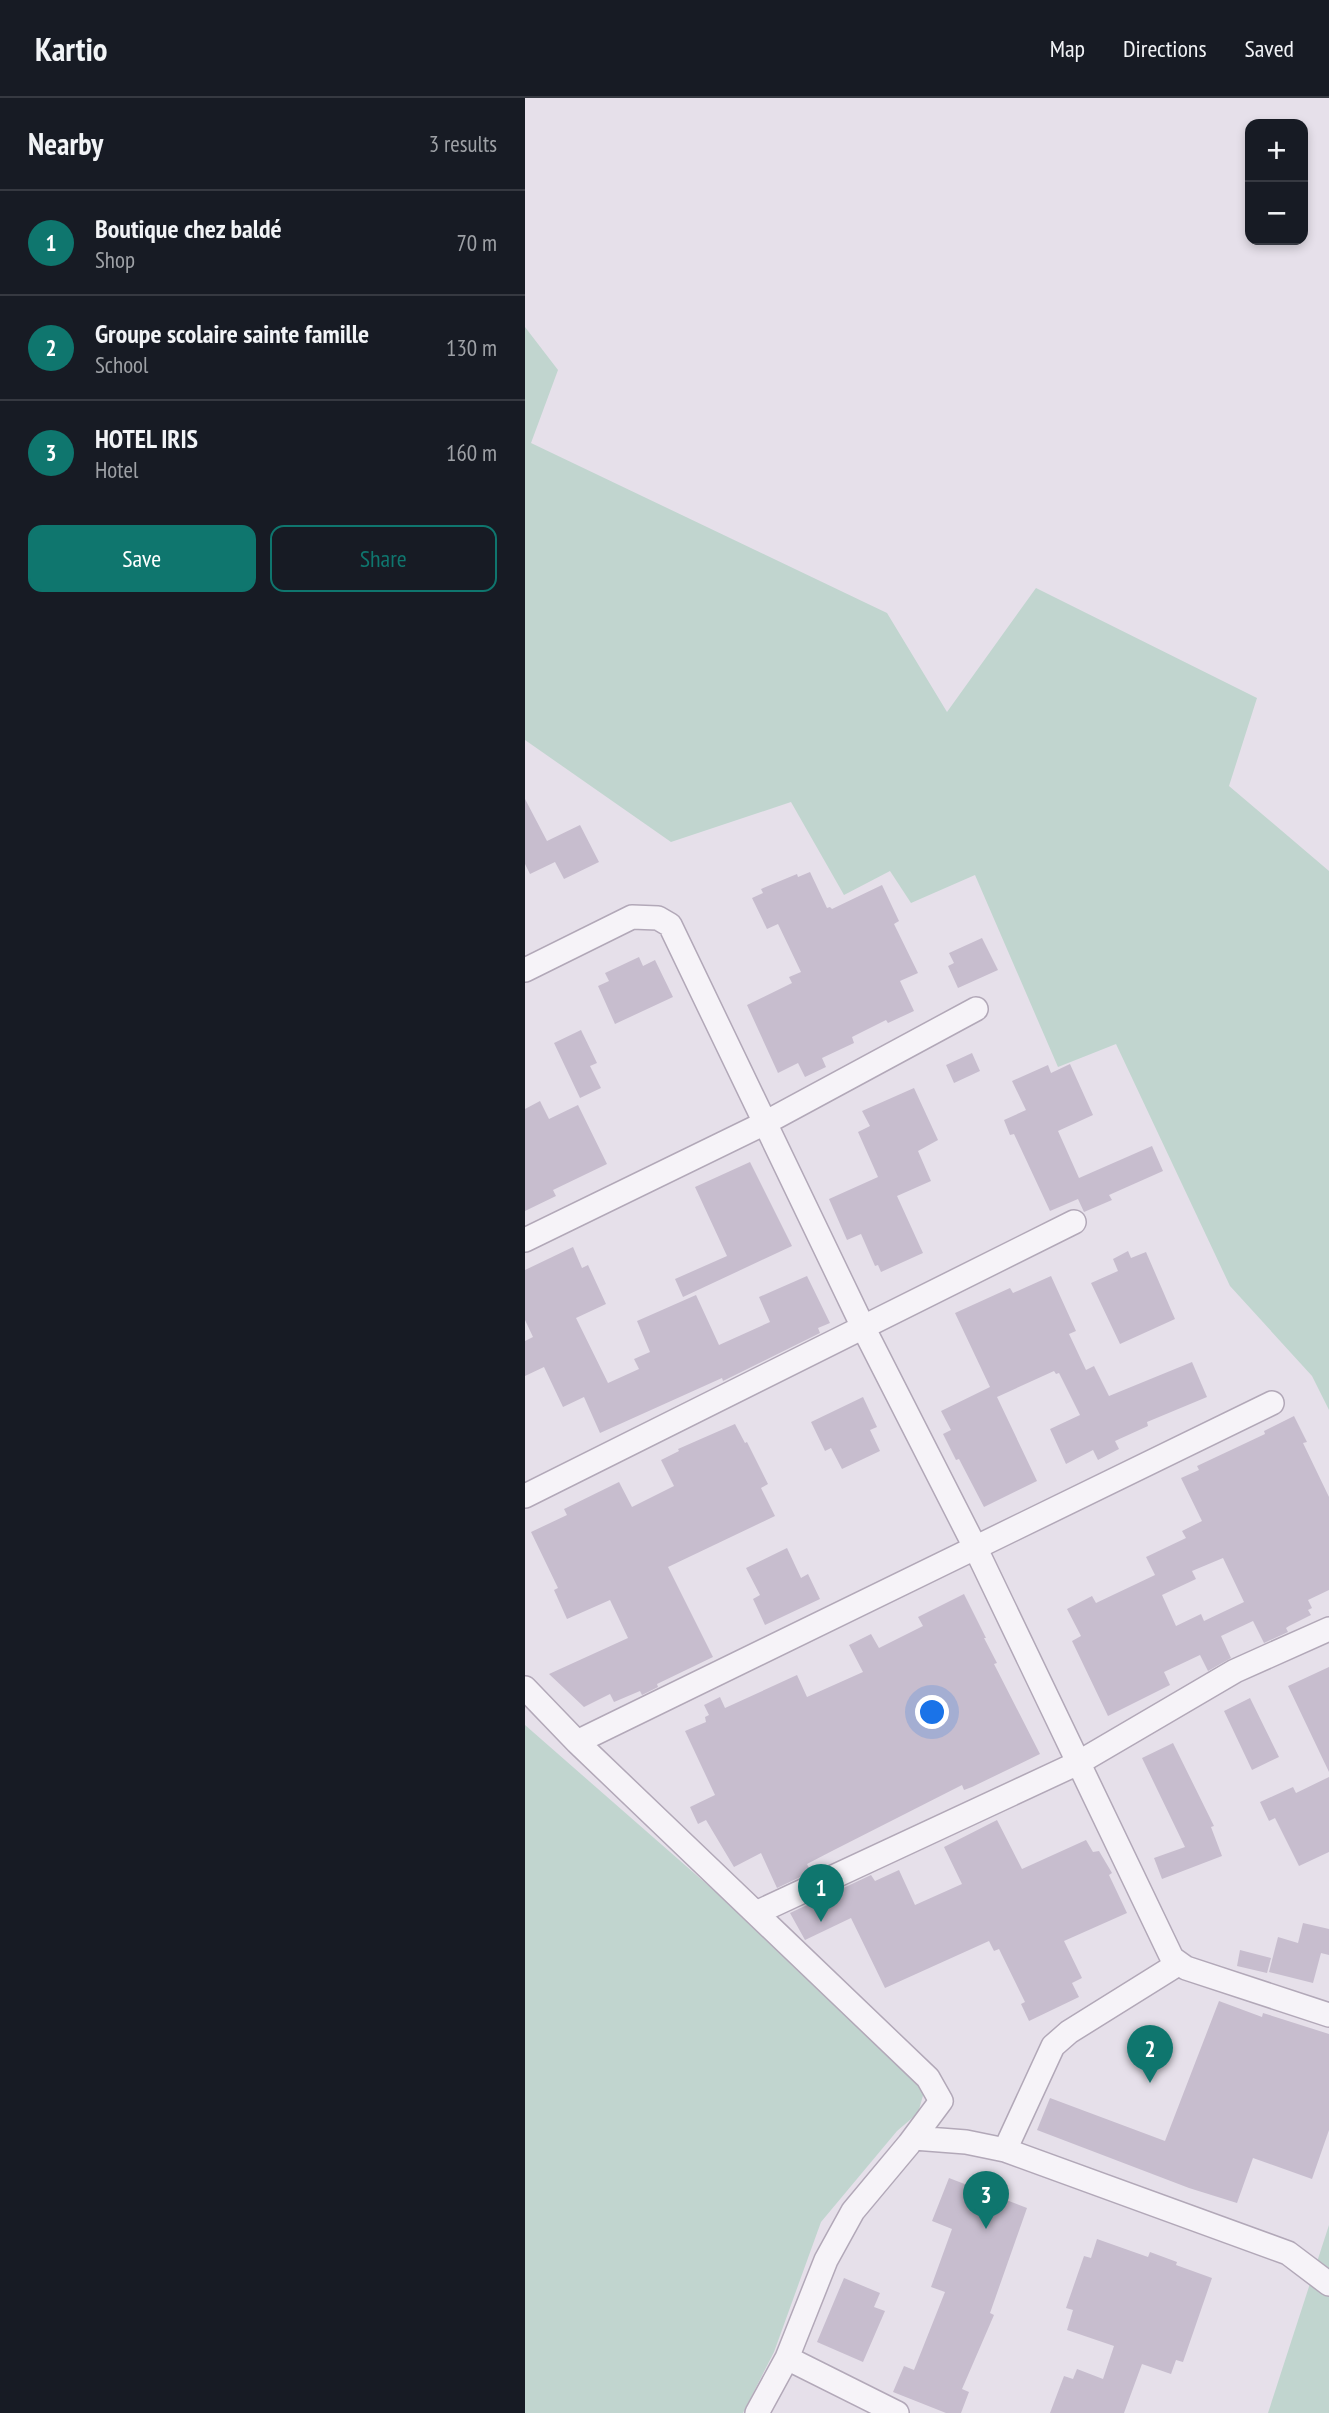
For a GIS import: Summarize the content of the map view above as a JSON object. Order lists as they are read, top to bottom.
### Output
{
  "page": {
    "header": "Kartio",
    "nav": ["Map", "Directions", "Saved"],
    "heading": ["Nearby", "3 results"],
    "map_buttons": ["+", "−"],
    "list": [
      {
        "mark": "1",
        "name": "Boutique chez baldé",
        "note": "Shop",
        "value": "70 m"
      },
      {
        "mark": "2",
        "name": "Groupe scolaire sainte famille",
        "note": "School",
        "value": "130 m"
      },
      {
        "mark": "3",
        "name": "HOTEL IRIS",
        "note": "Hotel",
        "value": "160 m"
      }
    ],
    "buttons": ["Save", "Share"],
    "pins": ["1", "2", "3"]
  }
}
